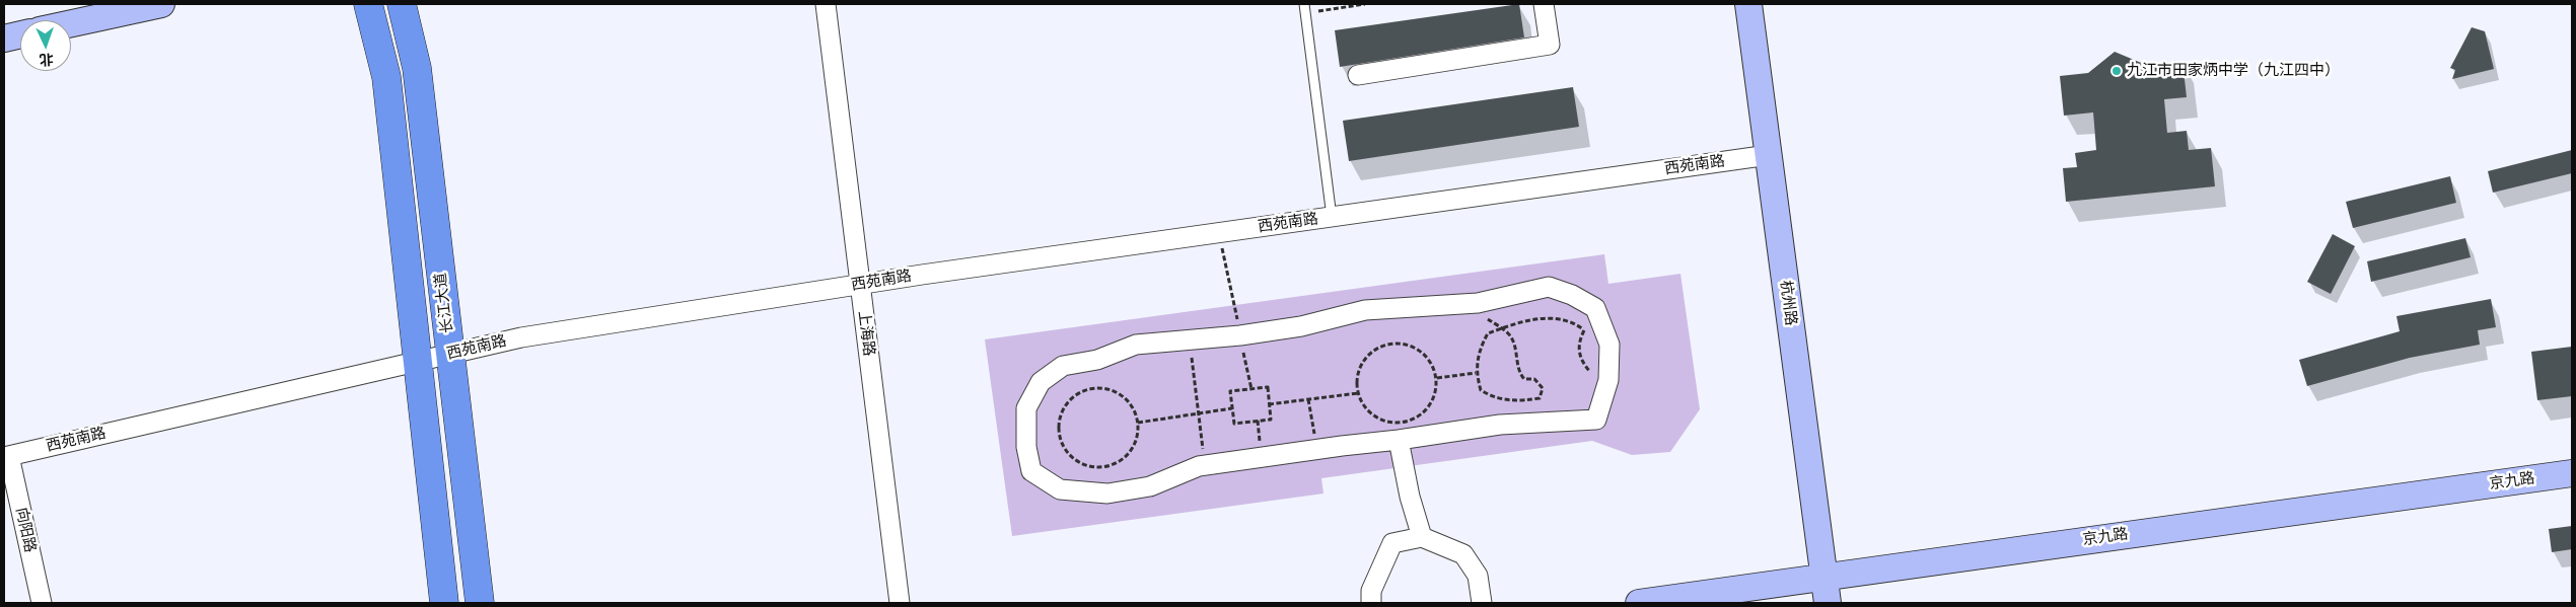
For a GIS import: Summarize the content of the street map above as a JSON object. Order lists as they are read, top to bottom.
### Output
{
  "streets": {
    "main road": ["长江大道", "杭州路", "京九路"],
    "street": ["西苑南路", "上海路", "向阳路"]
  },
  "crossings": [
    ["西苑南路", "长江大道"],
    ["西苑南路", "杭州路"],
    ["西苑南路", "上海路"],
    ["西苑南路", "向阳路"],
    ["杭州路", "京九路"]
  ],
  "places": ["九江市田家炳中学（九江四中）"],
  "north": "bottom"
}
